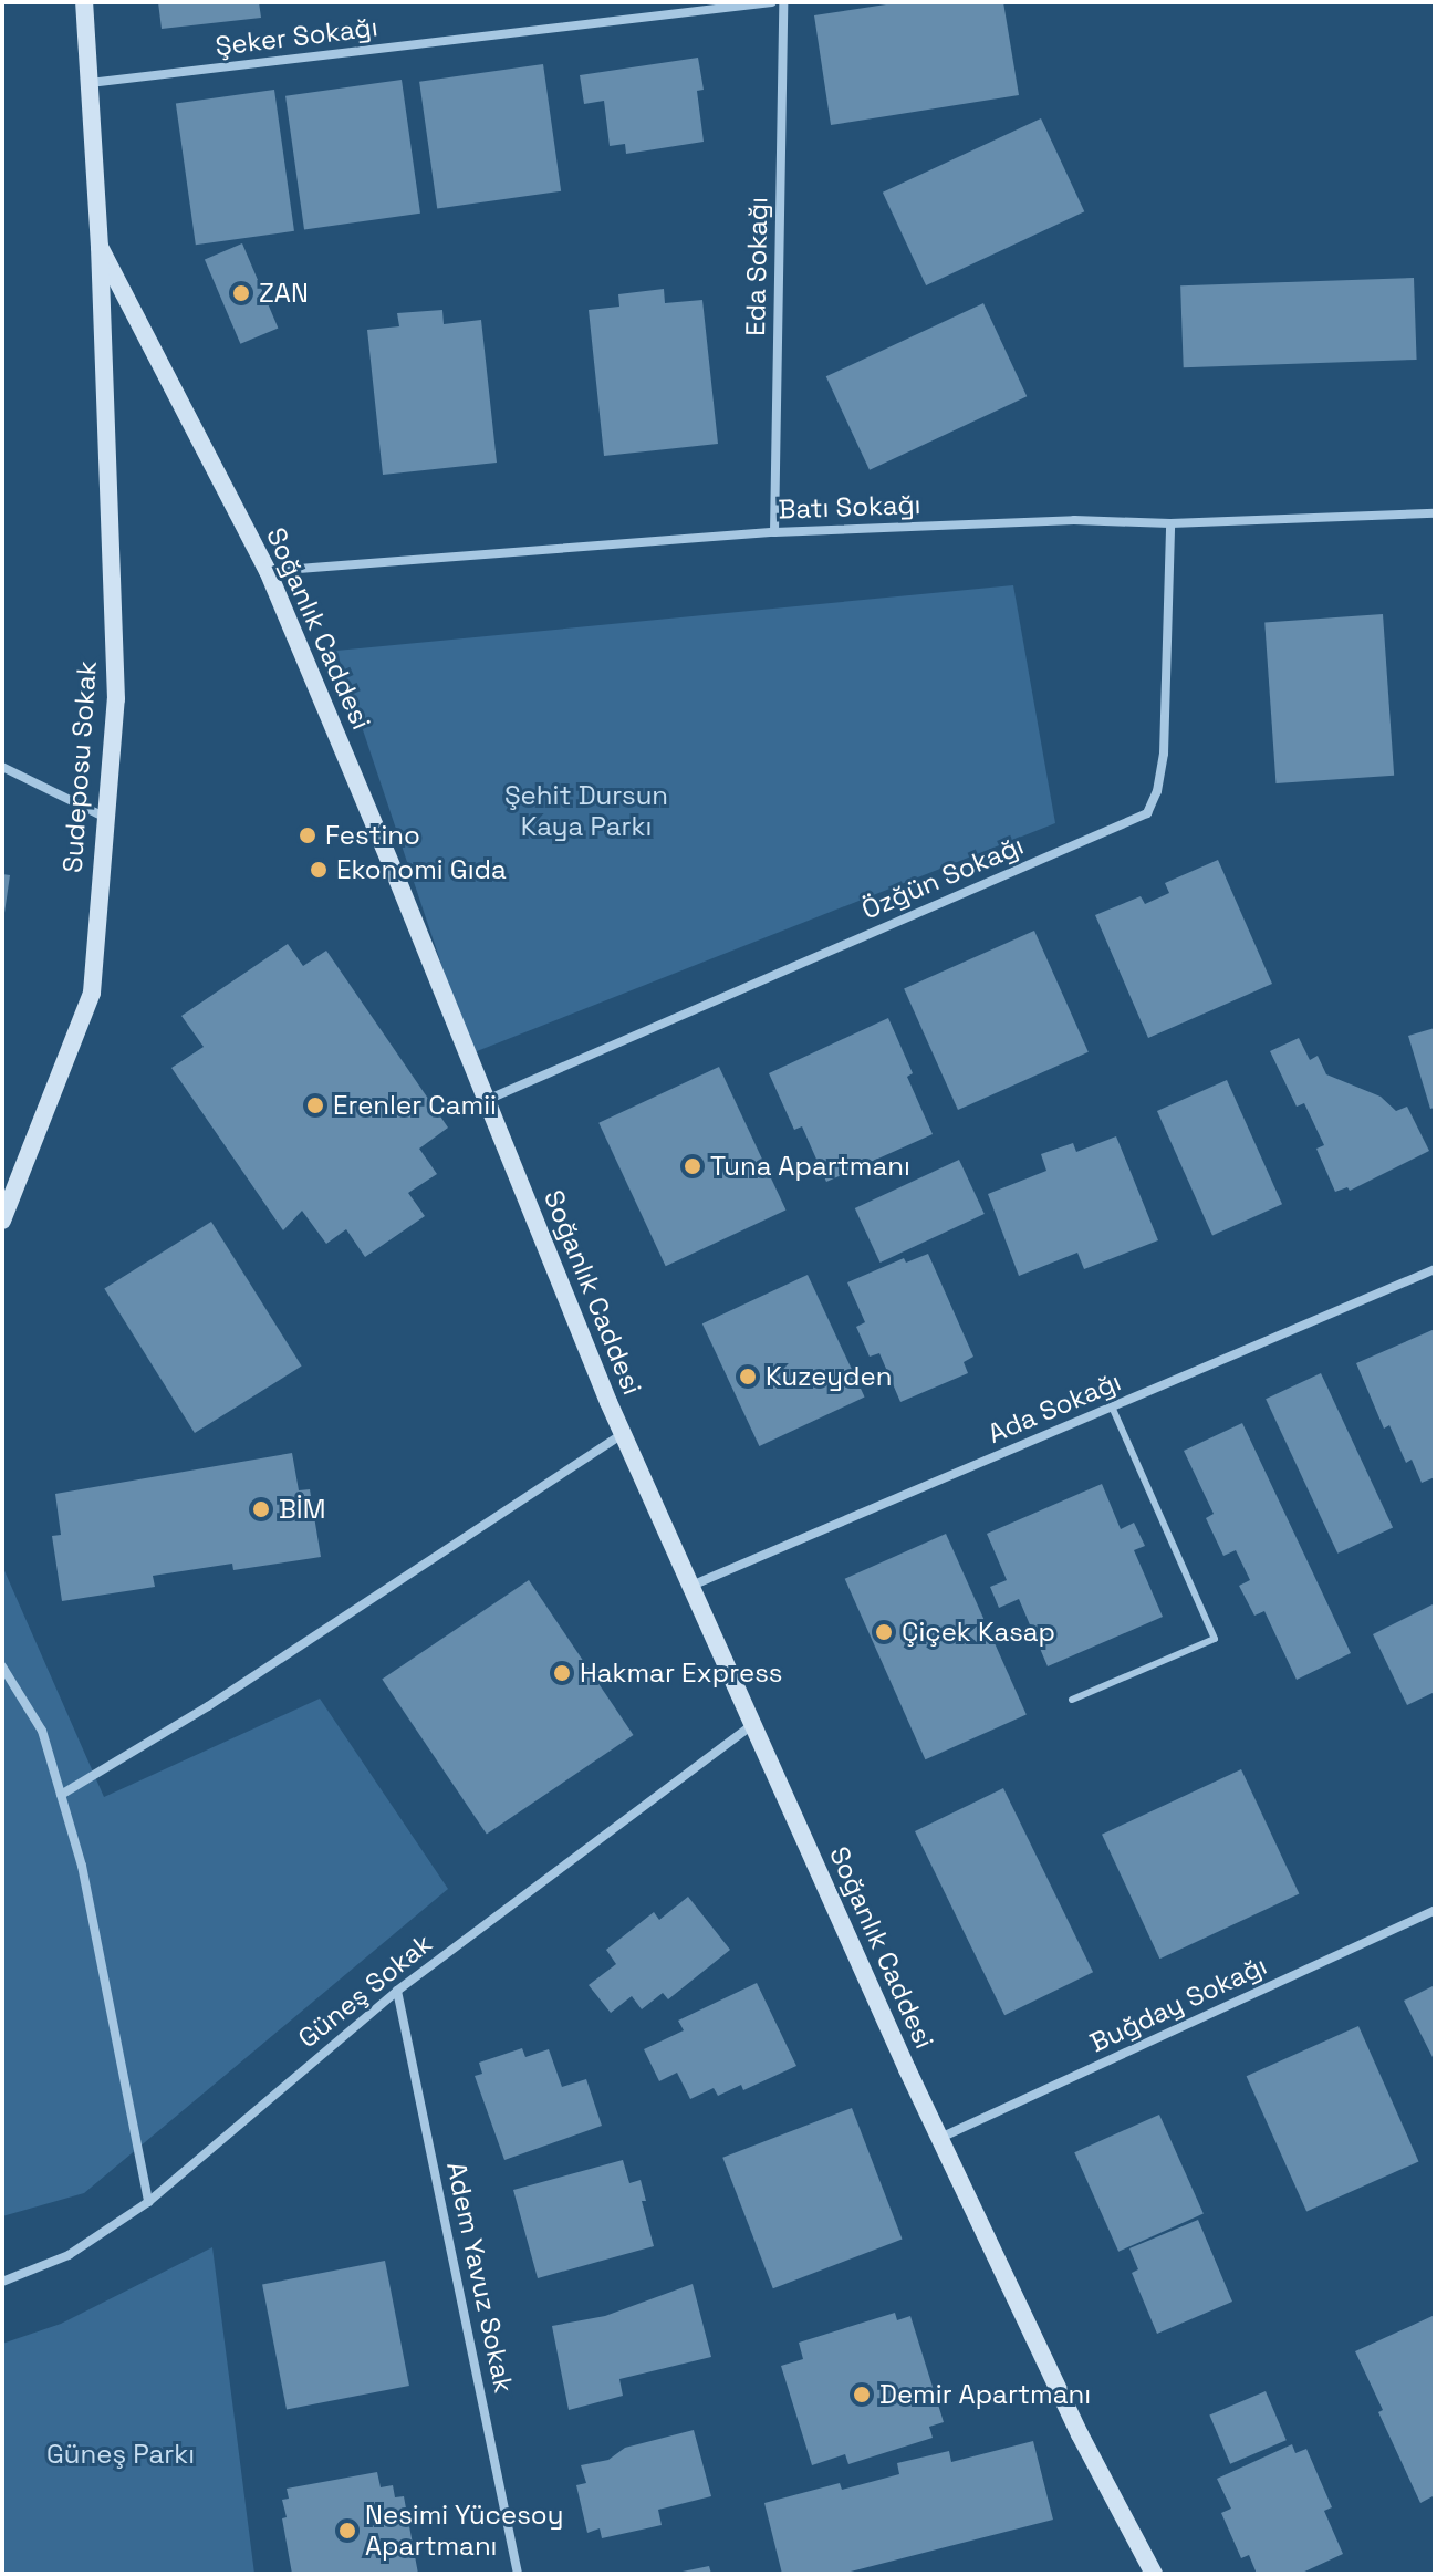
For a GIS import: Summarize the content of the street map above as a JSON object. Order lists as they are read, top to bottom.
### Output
{
  "streets": {
    "street": [
      "Şeker Sokağı",
      "Eda Sokağı",
      "Batı Sokağı",
      "Soğanlık Caddesi",
      "Sudeposu Sokak",
      "Özğün Sokağı",
      "Ada Sokağı",
      "Güneş Sokak",
      "Buğday Sokağı",
      "Adem Yavuz Sokak"
    ]
  },
  "crossings": [
    ["Şeker Sokağı", "Soğanlık Caddesi"],
    ["Eda Sokağı", "Batı Sokağı"],
    ["Batı Sokağı", "Soğanlık Caddesi"],
    ["Batı Sokağı", "Özğün Sokağı"],
    ["Soğanlık Caddesi", "Sudeposu Sokak"],
    ["Soğanlık Caddesi", "Özğün Sokağı"],
    ["Soğanlık Caddesi", "Ada Sokağı"],
    ["Soğanlık Caddesi", "Güneş Sokak"],
    ["Soğanlık Caddesi", "Buğday Sokağı"],
    ["Güneş Sokak", "Adem Yavuz Sokak"]
  ],
  "parks": ["Şehit Dursun Kaya Parkı", "Güneş Parkı"],
  "places": [
    "ZAN",
    "Festino",
    "Ekonomi Gıda",
    "Erenler Camii",
    "Tuna Apartmanı",
    "Kuzeyden",
    "BİM",
    "Çiçek Kasap",
    "Hakmar Express",
    "Demir Apartmanı",
    "Nesimi Yücesoy Apartmanı"
  ]
}
